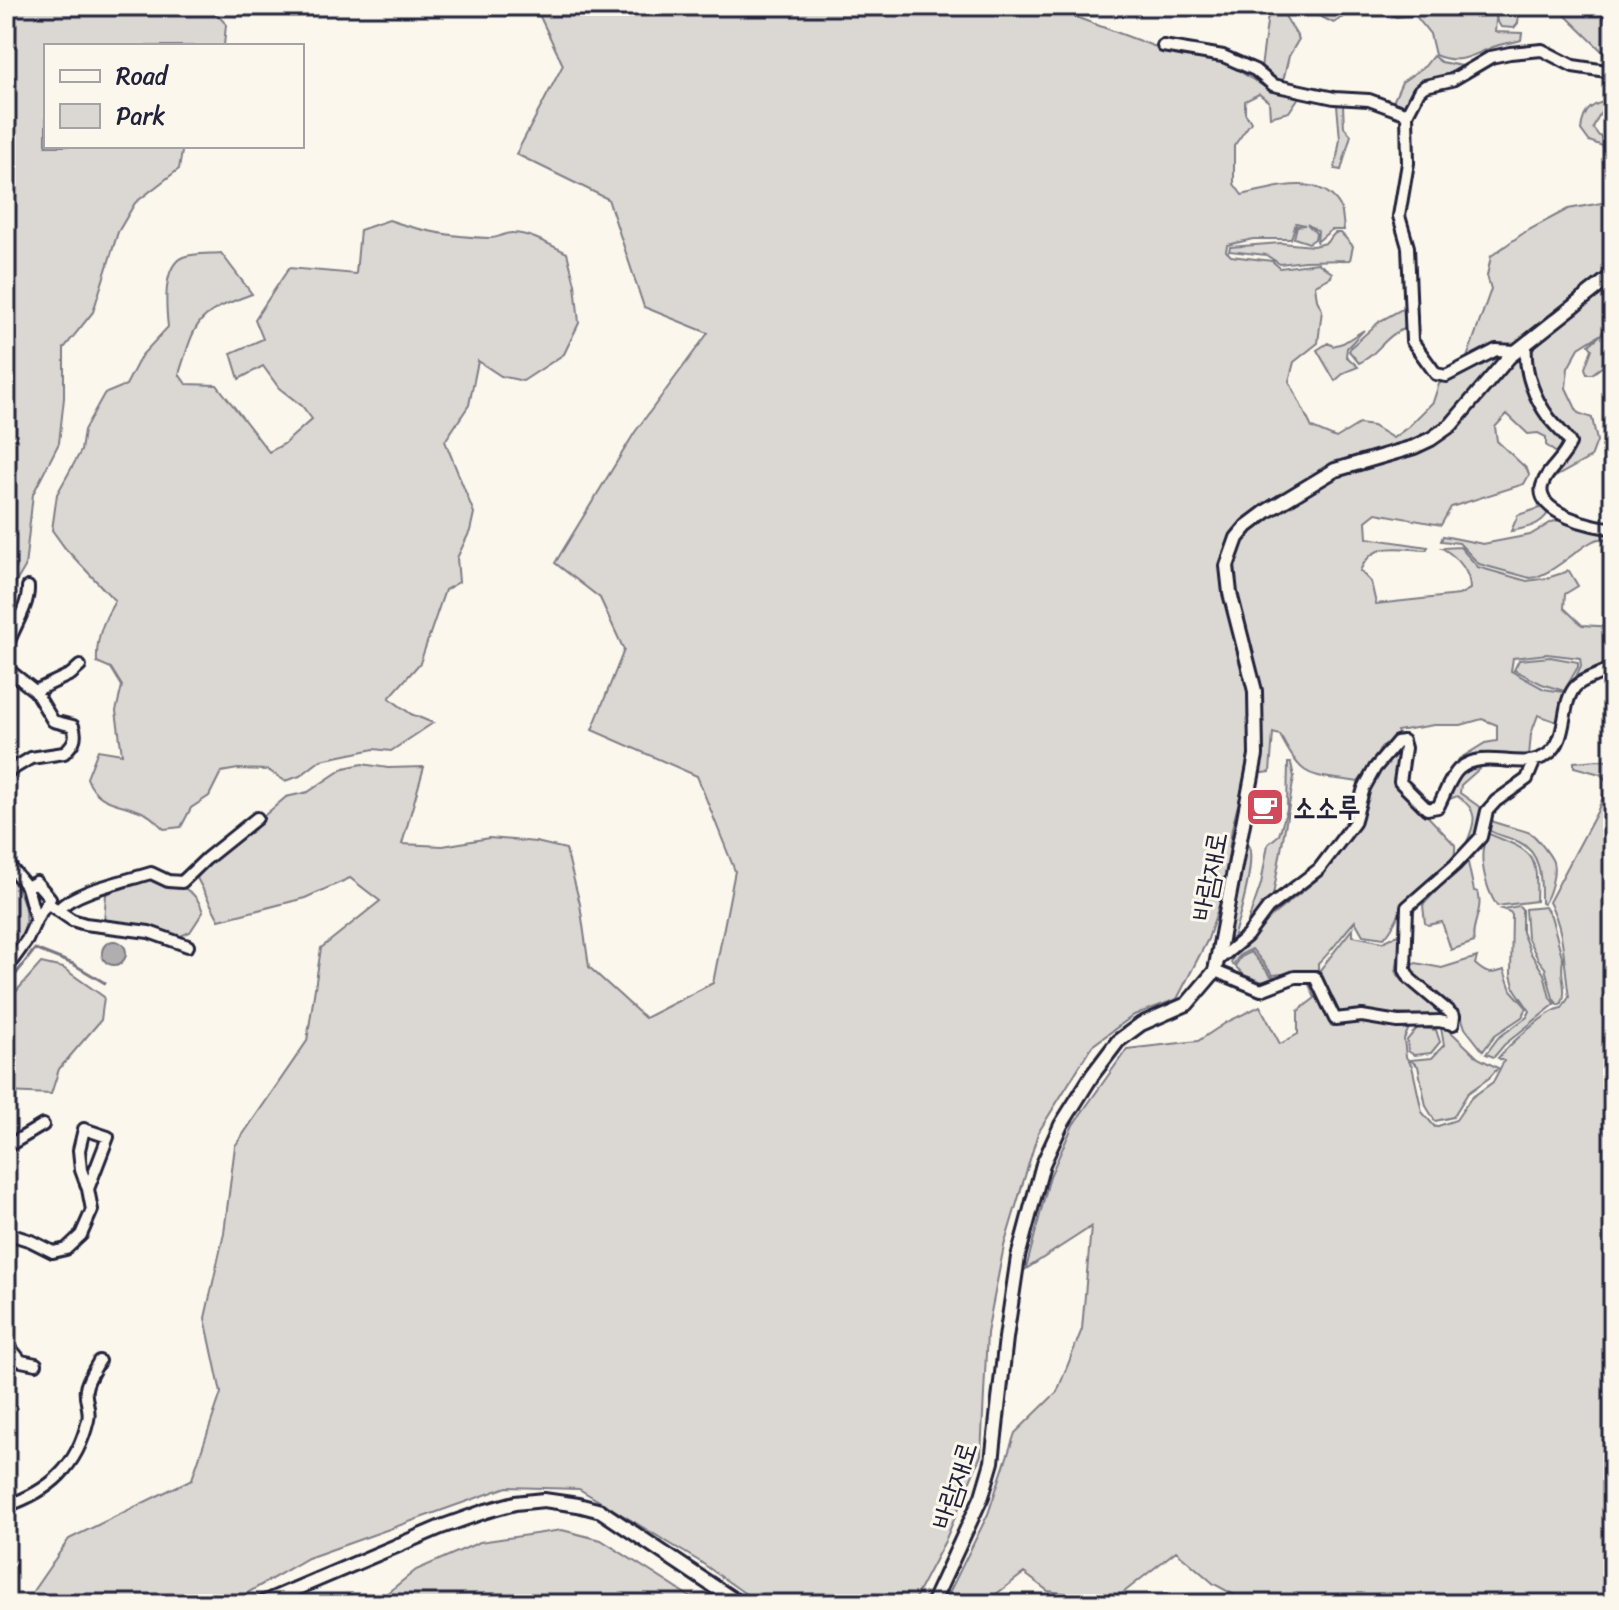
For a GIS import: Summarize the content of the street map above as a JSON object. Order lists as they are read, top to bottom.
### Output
{
  "streets": {
    "street": ["바람재로"]
  },
  "places": {
    "cafe": ["소소루"]
  },
  "legend": ["Road", "Park"]
}
